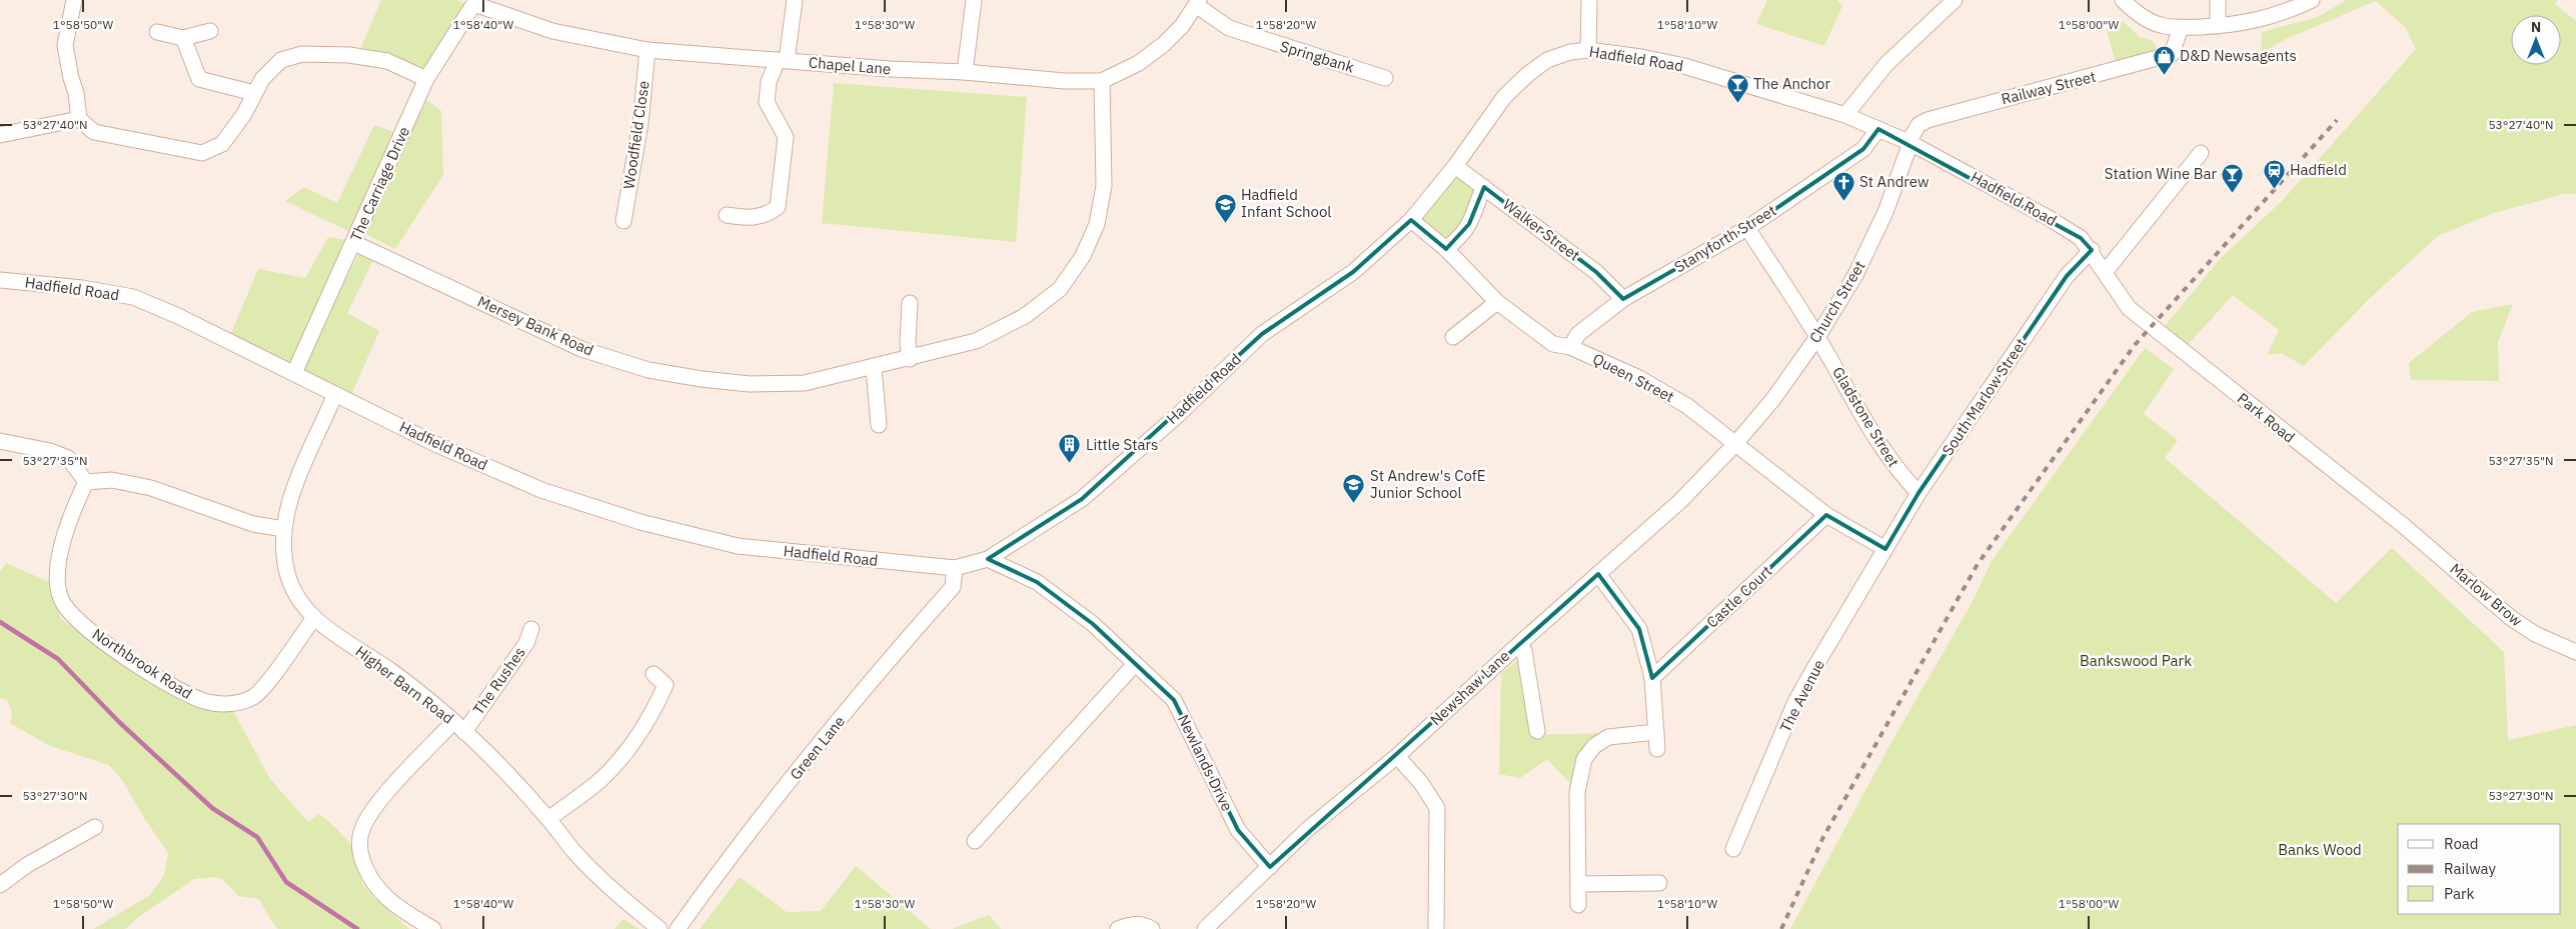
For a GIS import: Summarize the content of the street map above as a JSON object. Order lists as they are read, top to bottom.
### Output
{
  "streets": {
    "street": [
      "Springbank",
      "Hadfield Road",
      "Chapel Lane",
      "Railway Street",
      "Woodfield Close",
      "The Carriage Drive",
      "Walker Street",
      "Stanyforth Street",
      "Church Street",
      "Mersey Bank Road",
      "Queen Street",
      "South Marlow Street",
      "Gladstone Street",
      "Park Road",
      "Marlow Brow",
      "Castle Court",
      "Northbrook Road",
      "The Rushes",
      "Higher Barn Road",
      "Newshaw Lane",
      "The Avenue",
      "Green Lane",
      "Newlands Drive"
    ]
  },
  "crossings": [
    ["Springbank", "Chapel Lane"],
    ["Hadfield Road", "Railway Street"],
    ["Hadfield Road", "The Carriage Drive"],
    ["Hadfield Road", "Walker Street"],
    ["Hadfield Road", "Stanyforth Street"],
    ["Hadfield Road", "Church Street"],
    ["Hadfield Road", "Queen Street"],
    ["Hadfield Road", "South Marlow Street"],
    ["Hadfield Road", "Park Road"],
    ["Hadfield Road", "Higher Barn Road"],
    ["Hadfield Road", "Green Lane"],
    ["Hadfield Road", "Newlands Drive"],
    ["Chapel Lane", "Woodfield Close"],
    ["Chapel Lane", "The Carriage Drive"],
    ["Chapel Lane", "Mersey Bank Road"],
    ["Railway Street", "Church Street"],
    ["The Carriage Drive", "Mersey Bank Road"],
    ["Walker Street", "Stanyforth Street"],
    ["Stanyforth Street", "Queen Street"],
    ["Stanyforth Street", "Gladstone Street"],
    ["Church Street", "Queen Street"],
    ["Church Street", "Gladstone Street"],
    ["Church Street", "Newshaw Lane"],
    ["Queen Street", "South Marlow Street"],
    ["Queen Street", "Castle Court"],
    ["Queen Street", "Newshaw Lane"],
    ["Queen Street", "The Avenue"],
    ["South Marlow Street", "Gladstone Street"],
    ["South Marlow Street", "The Avenue"],
    ["Park Road", "Marlow Brow"],
    ["Northbrook Road", "Higher Barn Road"],
    ["The Rushes", "Higher Barn Road"],
    ["Newshaw Lane", "Newlands Drive"]
  ],
  "parks": ["Bankswood Park", "Banks Wood"],
  "places": {
    "shop": ["D&D Newsagents"],
    "bar": ["The Anchor", "Station Wine Bar"],
    "station": ["Hadfield"],
    "church": ["St Andrew"],
    "school or university": ["Hadfield Infant School", "St Andrew's CofE Junior School"],
    "building": ["Little Stars"]
  },
  "legend": ["Road", "Railway", "Park"],
  "north": "top",
  "coordinates": [
    "1°58'50\"W",
    "1°58'40\"W",
    "1°58'30\"W",
    "1°58'20\"W",
    "1°58'10\"W",
    "1°58'00\"W",
    "53°27'40\"N",
    "53°27'35\"N",
    "53°27'30\"N"
  ]
}
